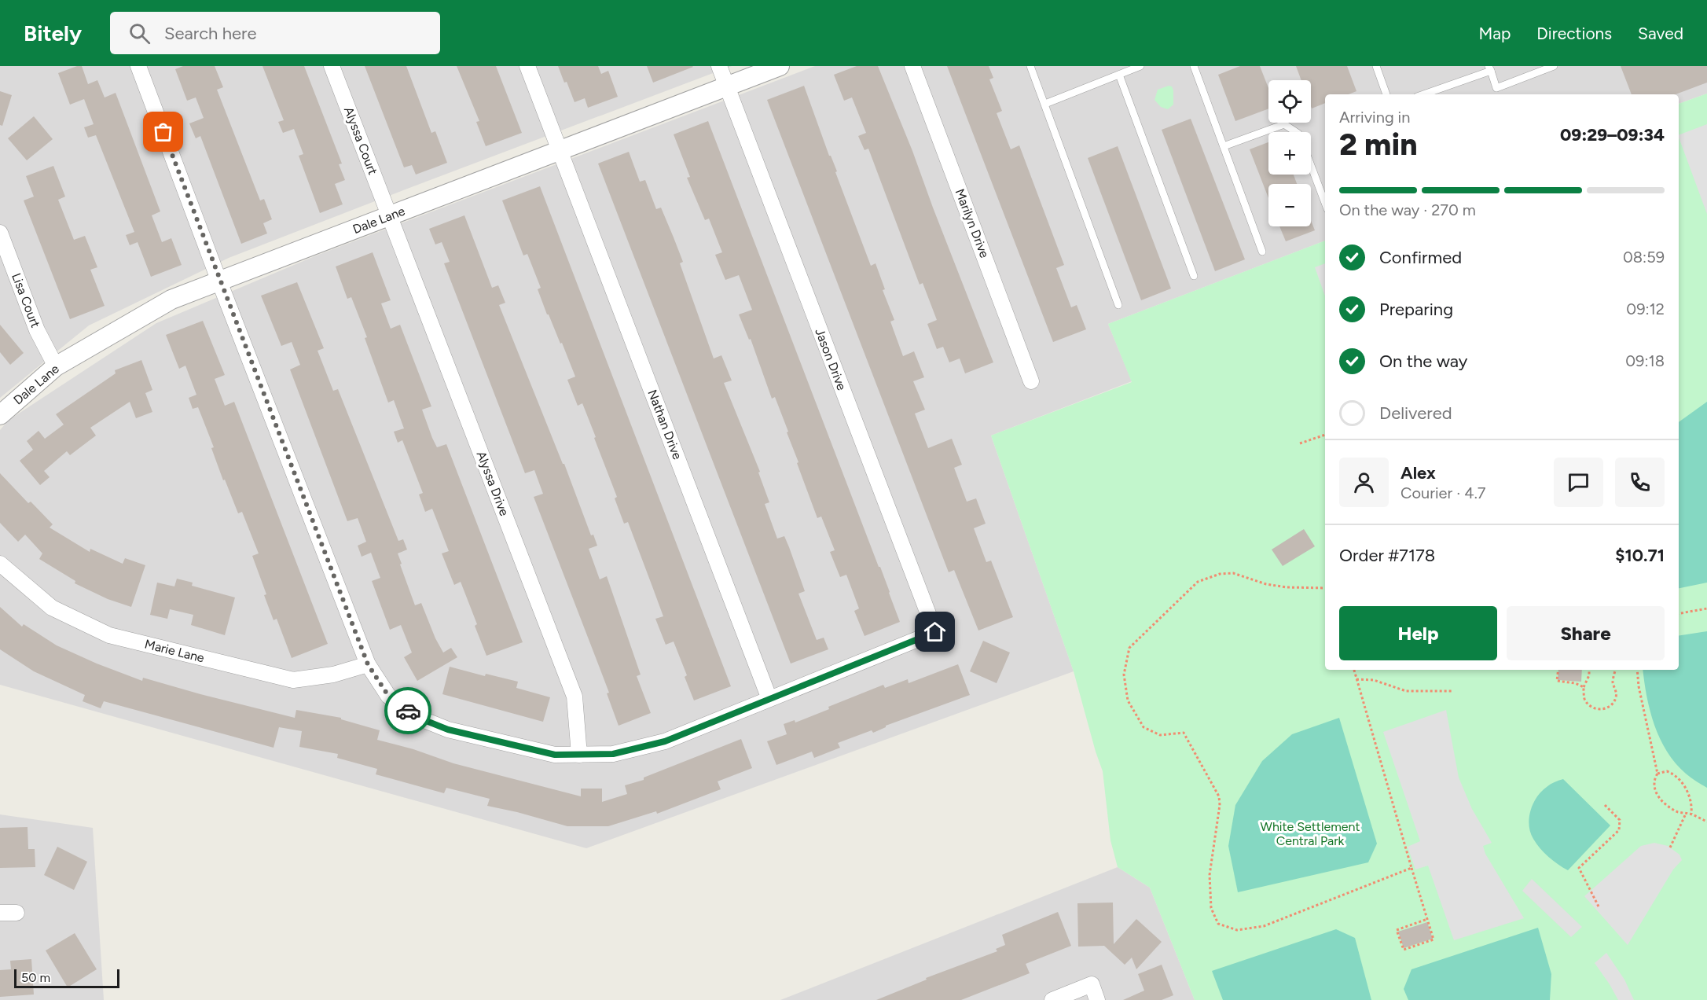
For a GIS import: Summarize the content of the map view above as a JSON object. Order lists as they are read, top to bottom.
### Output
{
  "streets": {
    "street": [
      "Alyssa Court",
      "Dale Lane",
      "Marilyn Drive",
      "Lisa Court",
      "Jason Drive",
      "Nathan Drive",
      "Alyssa Drive",
      "Marie Lane"
    ]
  },
  "crossings": [
    ["Alyssa Court", "Dale Lane"],
    ["Alyssa Court", "Alyssa Drive"],
    ["Dale Lane", "Lisa Court"],
    ["Dale Lane", "Jason Drive"],
    ["Dale Lane", "Nathan Drive"],
    ["Dale Lane", "Alyssa Drive"],
    ["Jason Drive", "Nathan Drive"]
  ],
  "parks": ["White Settlement Central Park"],
  "scale_bar": "50 m",
  "page": {
    "header": "Bitely",
    "search": "Search here",
    "nav": ["Map", "Directions", "Saved"],
    "map_buttons": ["+", "−"],
    "heading": ["2 min", "Arriving in", "09:29–09:34"],
    "panel": [
      "Alex",
      "Courier · 4.7",
      "Order #7178",
      "$10.71"
    ],
    "bar": "On the way · 270 m",
    "list": [
      ["Confirmed", "08:59"],
      ["Preparing", "09:12"],
      ["On the way", "09:18"],
      "Delivered"
    ],
    "buttons": ["Help", "Share"],
    "scale": "50 m"
  }
}
